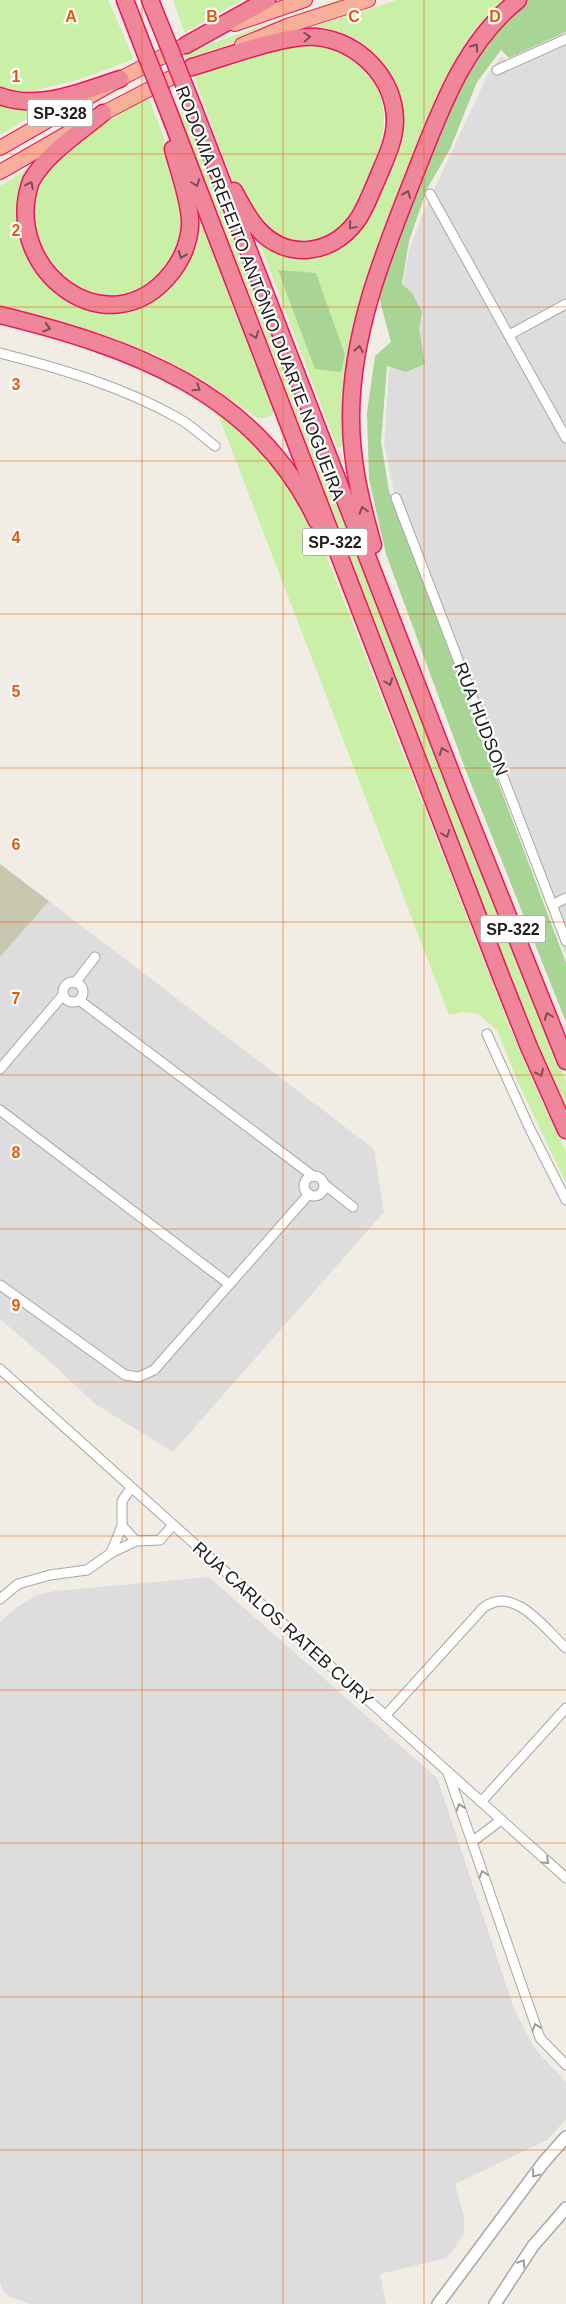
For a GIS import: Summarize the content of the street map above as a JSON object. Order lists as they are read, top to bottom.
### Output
{
  "streets": {
    "highway": ["SP-328", "RODOVIA PREFEITO ANTÔNIO DUARTE NOGUEIRA", "SP-322"],
    "street": ["RUA HUDSON", "RUA CARLOS RATEB CURY"]
  },
  "grid": {
    "columns": [
      "A",
      "B",
      "C",
      "D"
    ],
    "rows": [
      "1",
      "2",
      "3",
      "4",
      "5",
      "6",
      "7",
      "8",
      "9"
    ]
  }
}
